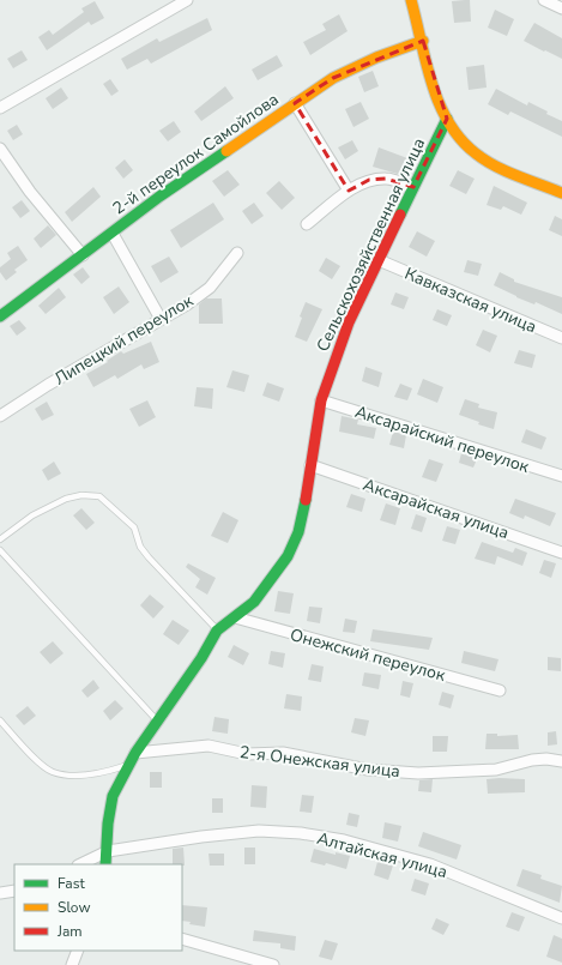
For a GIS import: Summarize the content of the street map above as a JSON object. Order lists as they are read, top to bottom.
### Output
{
  "streets": {
    "street": [
      "2-й переулок Самойлова",
      "Сельскохозяйственная улица",
      "Кавказская улица",
      "Липецкий переулок",
      "Аксарайский переулок",
      "Аксарайская улица",
      "Онежский переулок",
      "2-я Онежская улица",
      "Алтайская улица"
    ]
  },
  "crossings": [
    ["Сельскохозяйственная улица", "Кавказская улица"],
    ["Сельскохозяйственная улица", "Аксарайский переулок"],
    ["Сельскохозяйственная улица", "Аксарайская улица"],
    ["Сельскохозяйственная улица", "Онежский переулок"],
    ["Сельскохозяйственная улица", "2-я Онежская улица"],
    ["Сельскохозяйственная улица", "Алтайская улица"]
  ],
  "legend": ["Fast", "Slow", "Jam"]
}
